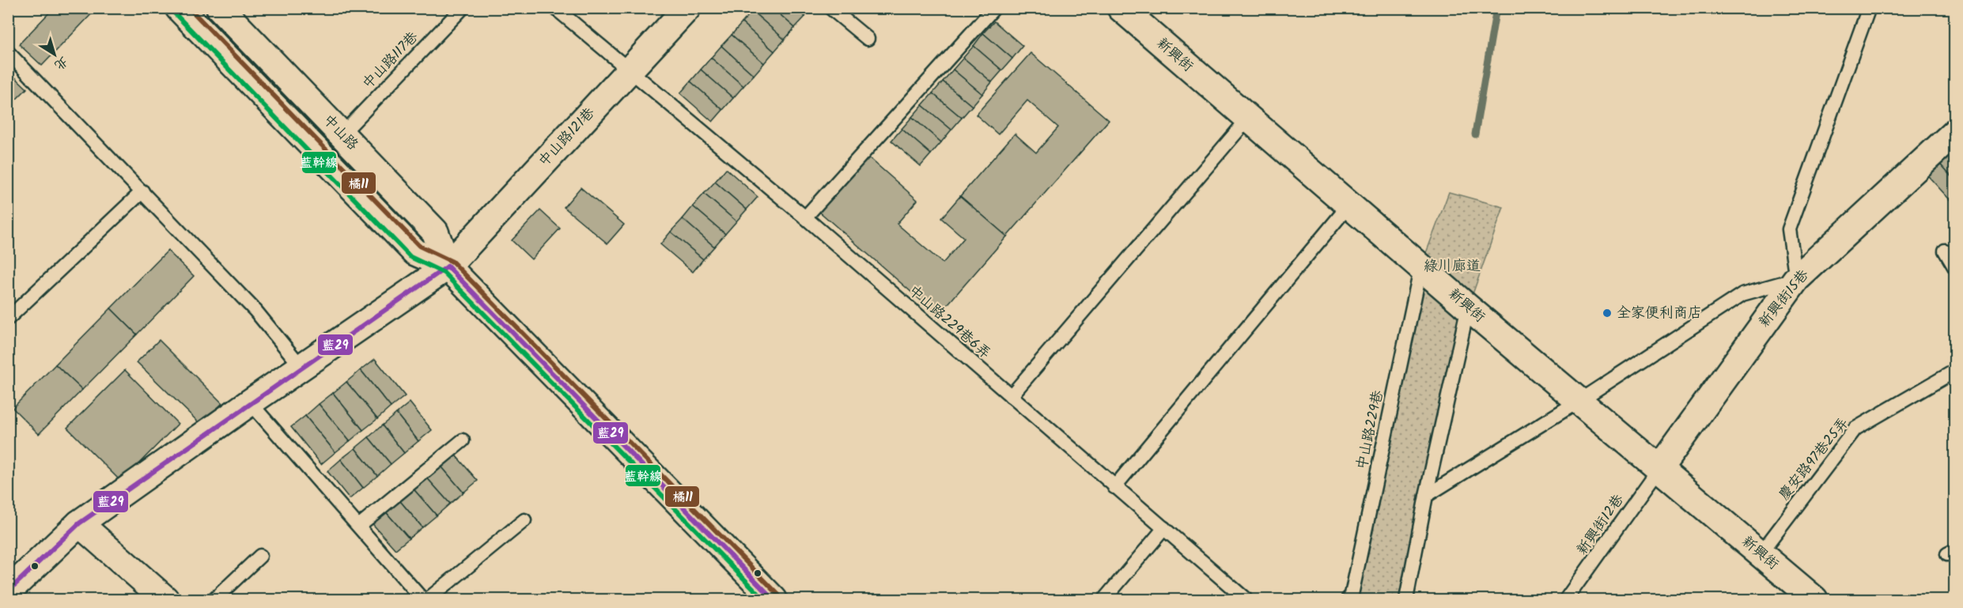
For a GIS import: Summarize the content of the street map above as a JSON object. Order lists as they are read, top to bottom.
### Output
{
  "streets": {
    "street": [
      "新興街",
      "中山路",
      "中山路121巷",
      "新興街15巷"
    ],
    "lane": [
      "中山路117巷",
      "中山路229巷6弄",
      "中山路229巷",
      "慶安路97巷25弄",
      "新興街12巷"
    ]
  },
  "crossings": [
    ["新興街", "新興街15巷"],
    ["新興街", "中山路229巷"],
    ["新興街", "慶安路97巷25弄"],
    ["新興街", "新興街12巷"],
    ["中山路117巷", "中山路"],
    ["中山路", "中山路121巷"],
    ["中山路121巷", "中山路229巷6弄"],
    ["新興街15巷", "新興街12巷"]
  ],
  "parks": ["綠川廊道"],
  "places": ["全家便利商店"],
  "lines": ["transit line 橘11", "transit line 藍幹線", "transit line 藍29"],
  "north": "bottom right"
}
